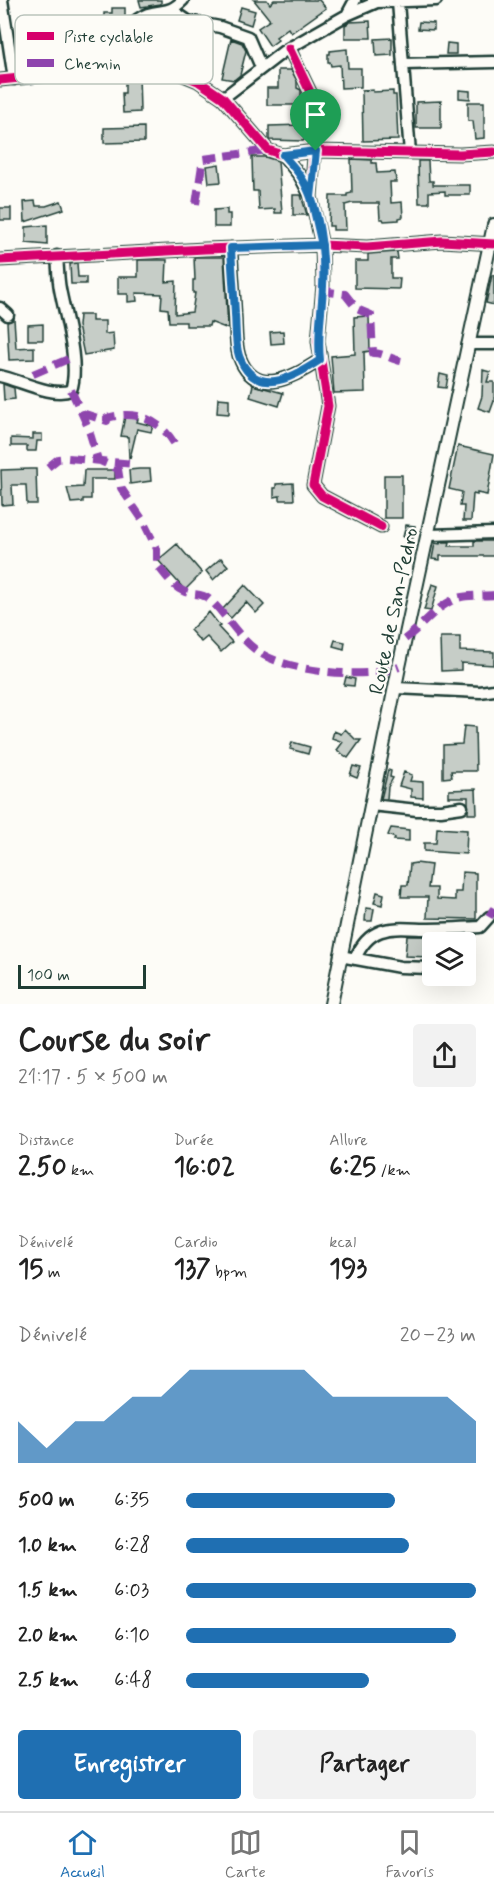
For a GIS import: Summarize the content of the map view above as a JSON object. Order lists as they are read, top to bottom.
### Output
{
  "streets": {
    "main road": ["Route de San-Pedro"]
  },
  "legend": ["Piste cyclable", "Chemin"],
  "scale_bar": "100 m",
  "page": {
    "scale": "100 m",
    "heading": ["Course du soir", "21:17 · 5 × 500 m"],
    "stats": [
      ["Distance", "2.50 km"],
      ["Durée", "16:02"],
      ["Allure", "6:25 /km"],
      ["Dénivelé", "15 m"],
      ["Cardio", "137 bpm"],
      ["kcal", "193"]
    ],
    "chart": ["Dénivelé", "20–23 m"],
    "list": [
      {
        "name": "500 m",
        "note": "6:35"
      },
      {
        "name": "1.0 km",
        "note": "6:28"
      },
      {
        "name": "1.5 km",
        "note": "6:03"
      },
      {
        "name": "2.0 km",
        "note": "6:10"
      },
      {
        "name": "2.5 km",
        "note": "6:48"
      }
    ],
    "buttons": ["Enregistrer", "Partager"],
    "tabs": ["Accueil", "Carte", "Favoris"]
  }
}
